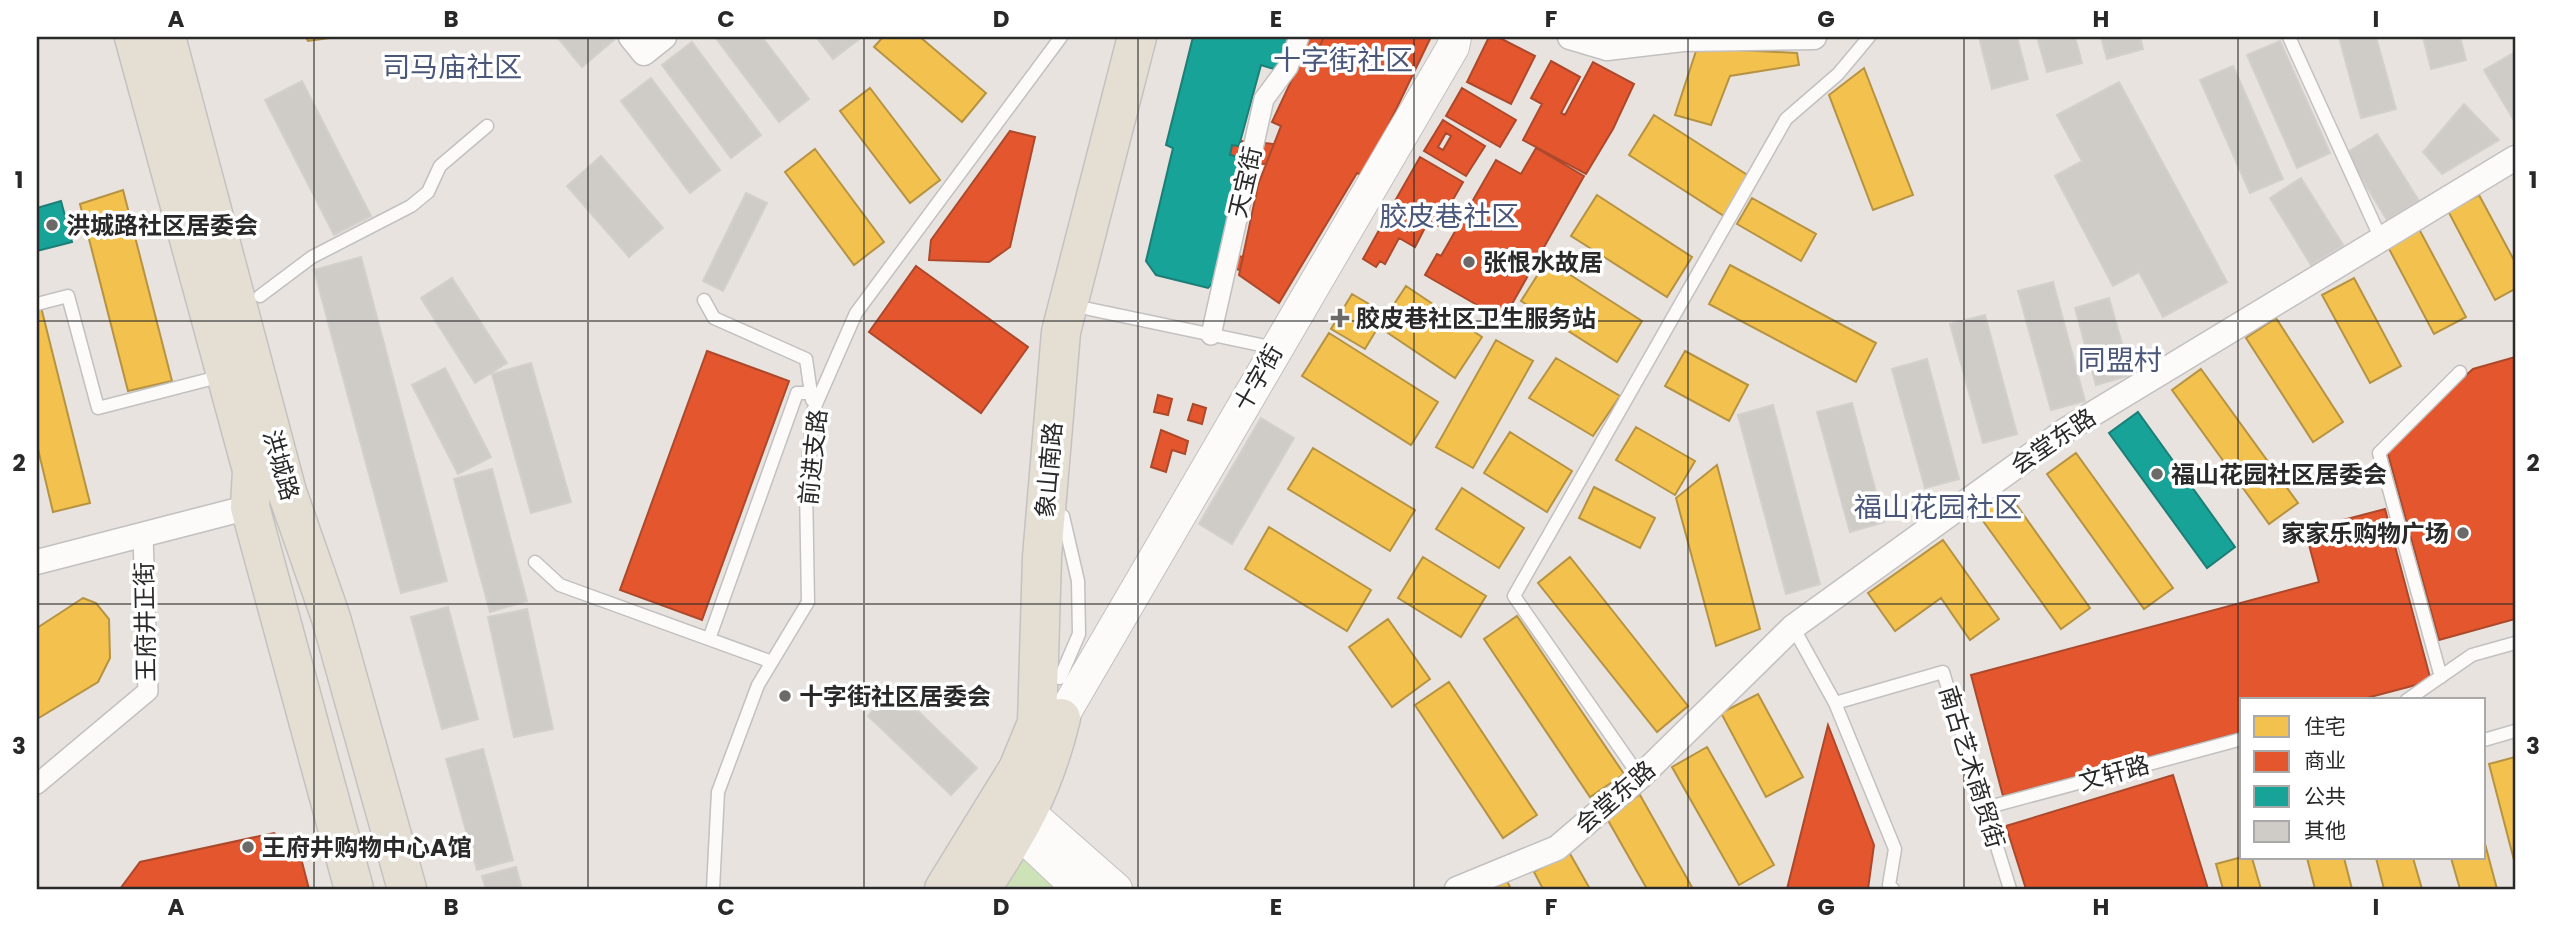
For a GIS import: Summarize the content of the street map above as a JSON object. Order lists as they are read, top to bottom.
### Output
{
  "streets": {
    "main road": ["洪城路", "象山南路"],
    "street": [
      "天宝街",
      "十字街",
      "会堂东路",
      "王府井正街"
    ],
    "lane": ["前进支路", "南古艺术商贸街", "文轩路"]
  },
  "crossings": [
    ["十字街", "象山南路"],
    ["南古艺术商贸街", "文轩路"]
  ],
  "districts": [
    "十字街社区",
    "司马庙社区",
    "胶皮巷社区",
    "同盟村",
    "福山花园社区"
  ],
  "places": {
    "other": [
      "洪城路社区居委会",
      "张恨水故居",
      "福山花园社区居委会",
      "家家乐购物广场",
      "十字街社区居委会",
      "王府井购物中心A馆"
    ],
    "health": ["胶皮巷社区卫生服务站"]
  },
  "legend": [
    "住宅",
    "商业",
    "公共",
    "其他"
  ],
  "grid": {
    "columns": [
      "A",
      "B",
      "C",
      "D",
      "E",
      "F",
      "G",
      "H",
      "I"
    ],
    "rows": ["1", "2", "3"]
  }
}
